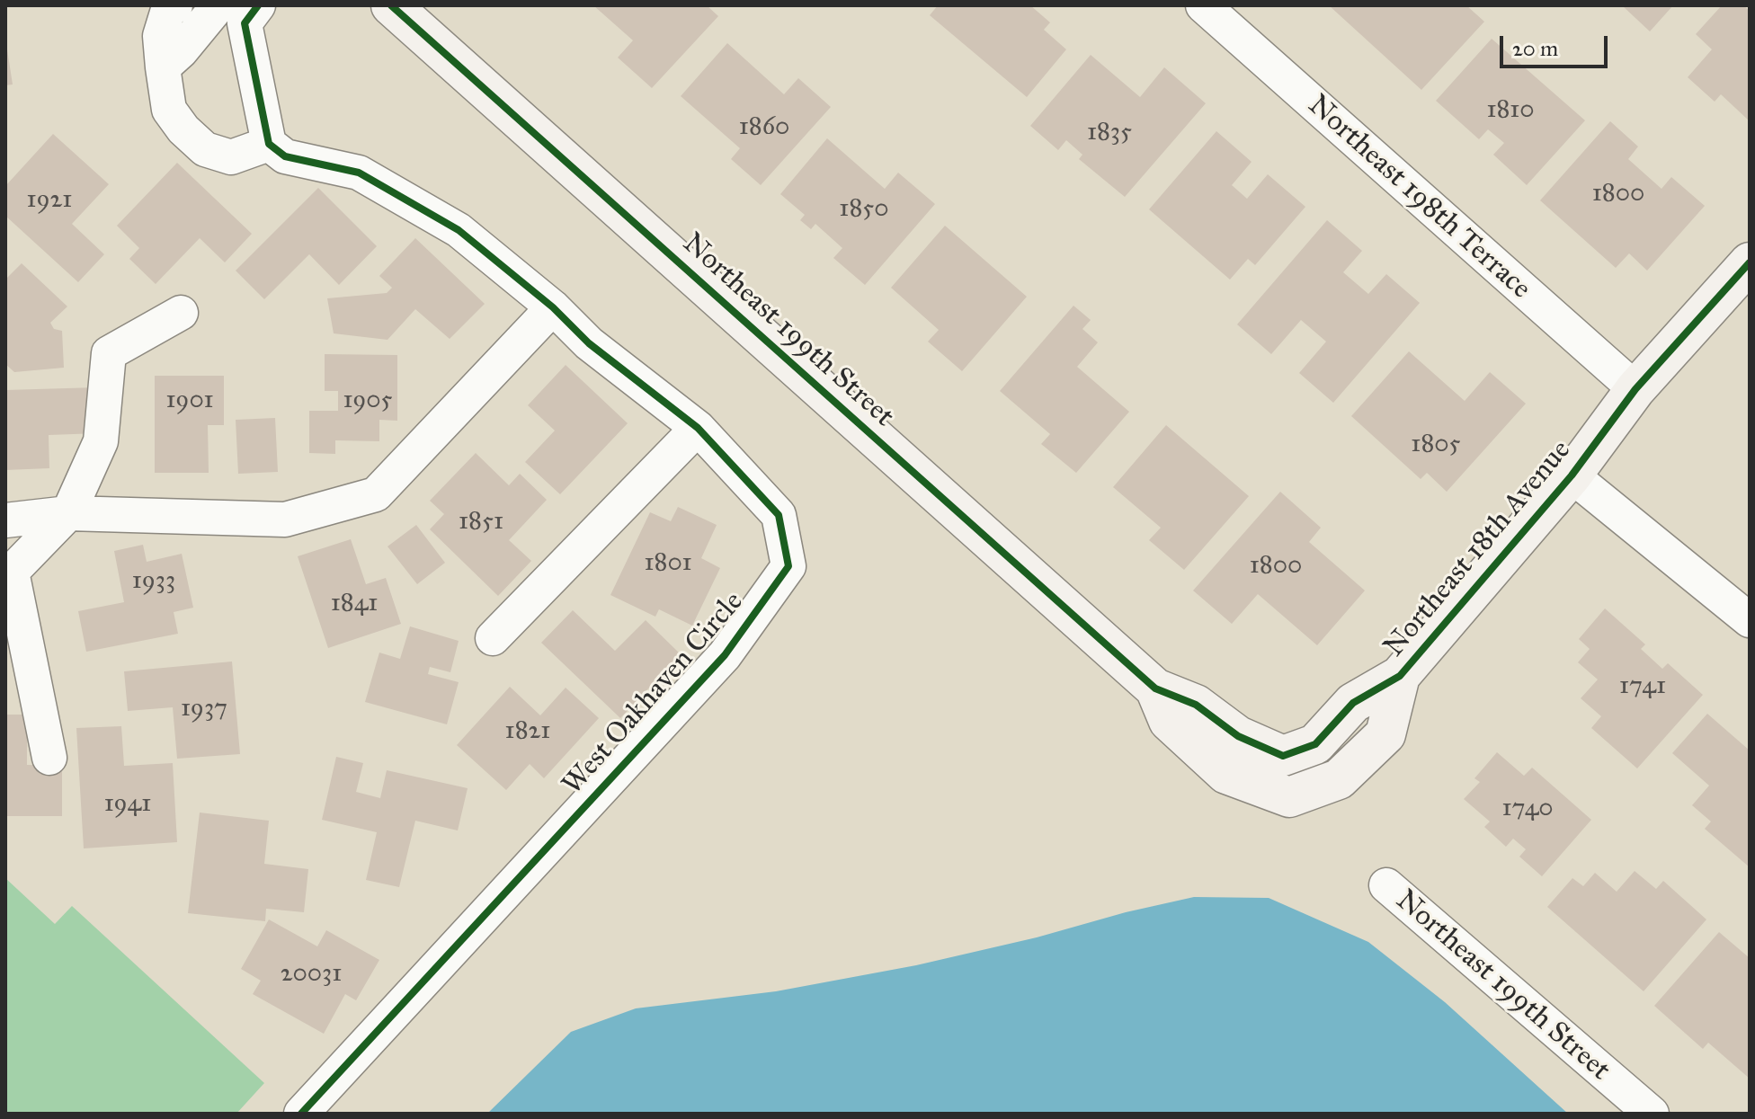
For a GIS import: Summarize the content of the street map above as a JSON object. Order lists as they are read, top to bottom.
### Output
{
  "streets": {
    "street": [
      "Northeast 198th Terrace",
      "Northeast 199th Street",
      "Northeast 18th Avenue",
      "West Oakhaven Circle"
    ]
  },
  "crossings": [
    ["Northeast 198th Terrace", "Northeast 18th Avenue"],
    ["Northeast 199th Street", "Northeast 18th Avenue"]
  ],
  "house_numbers": [
    "1810",
    "1860",
    "1835",
    "1800",
    "1921",
    "1850",
    "1901",
    "1905",
    "1805",
    "1851",
    "1801",
    "1800",
    "1933",
    "1841",
    "1741",
    "1937",
    "1821",
    "1941",
    "1740",
    "20031"
  ],
  "scale_bar": "20 m"
}
